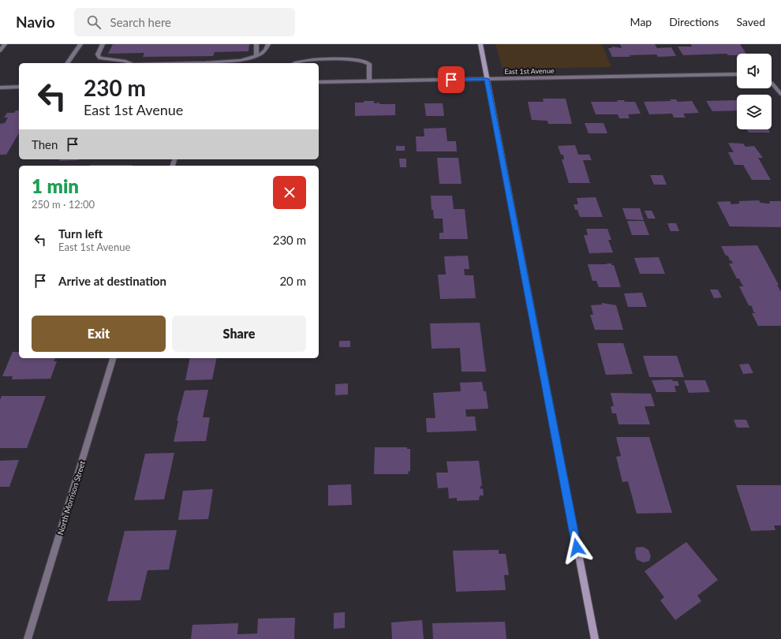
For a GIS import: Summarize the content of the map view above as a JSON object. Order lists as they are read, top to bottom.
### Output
{
  "streets": {
    "street": ["East 1st Avenue", "North Morrison Street"]
  },
  "page": {
    "header": "Navio",
    "search": "Search here",
    "nav": ["Map", "Directions", "Saved"],
    "turn": ["230 m", "East 1st Avenue"],
    "then": "Then",
    "heading": ["1 min", "250 m · 12:00"],
    "list": [
      {
        "name": "Turn left",
        "note": "East 1st Avenue",
        "value": "230 m"
      },
      {
        "name": "Arrive at destination",
        "value": "20 m"
      }
    ],
    "buttons": ["Exit", "Share"]
  }
}
